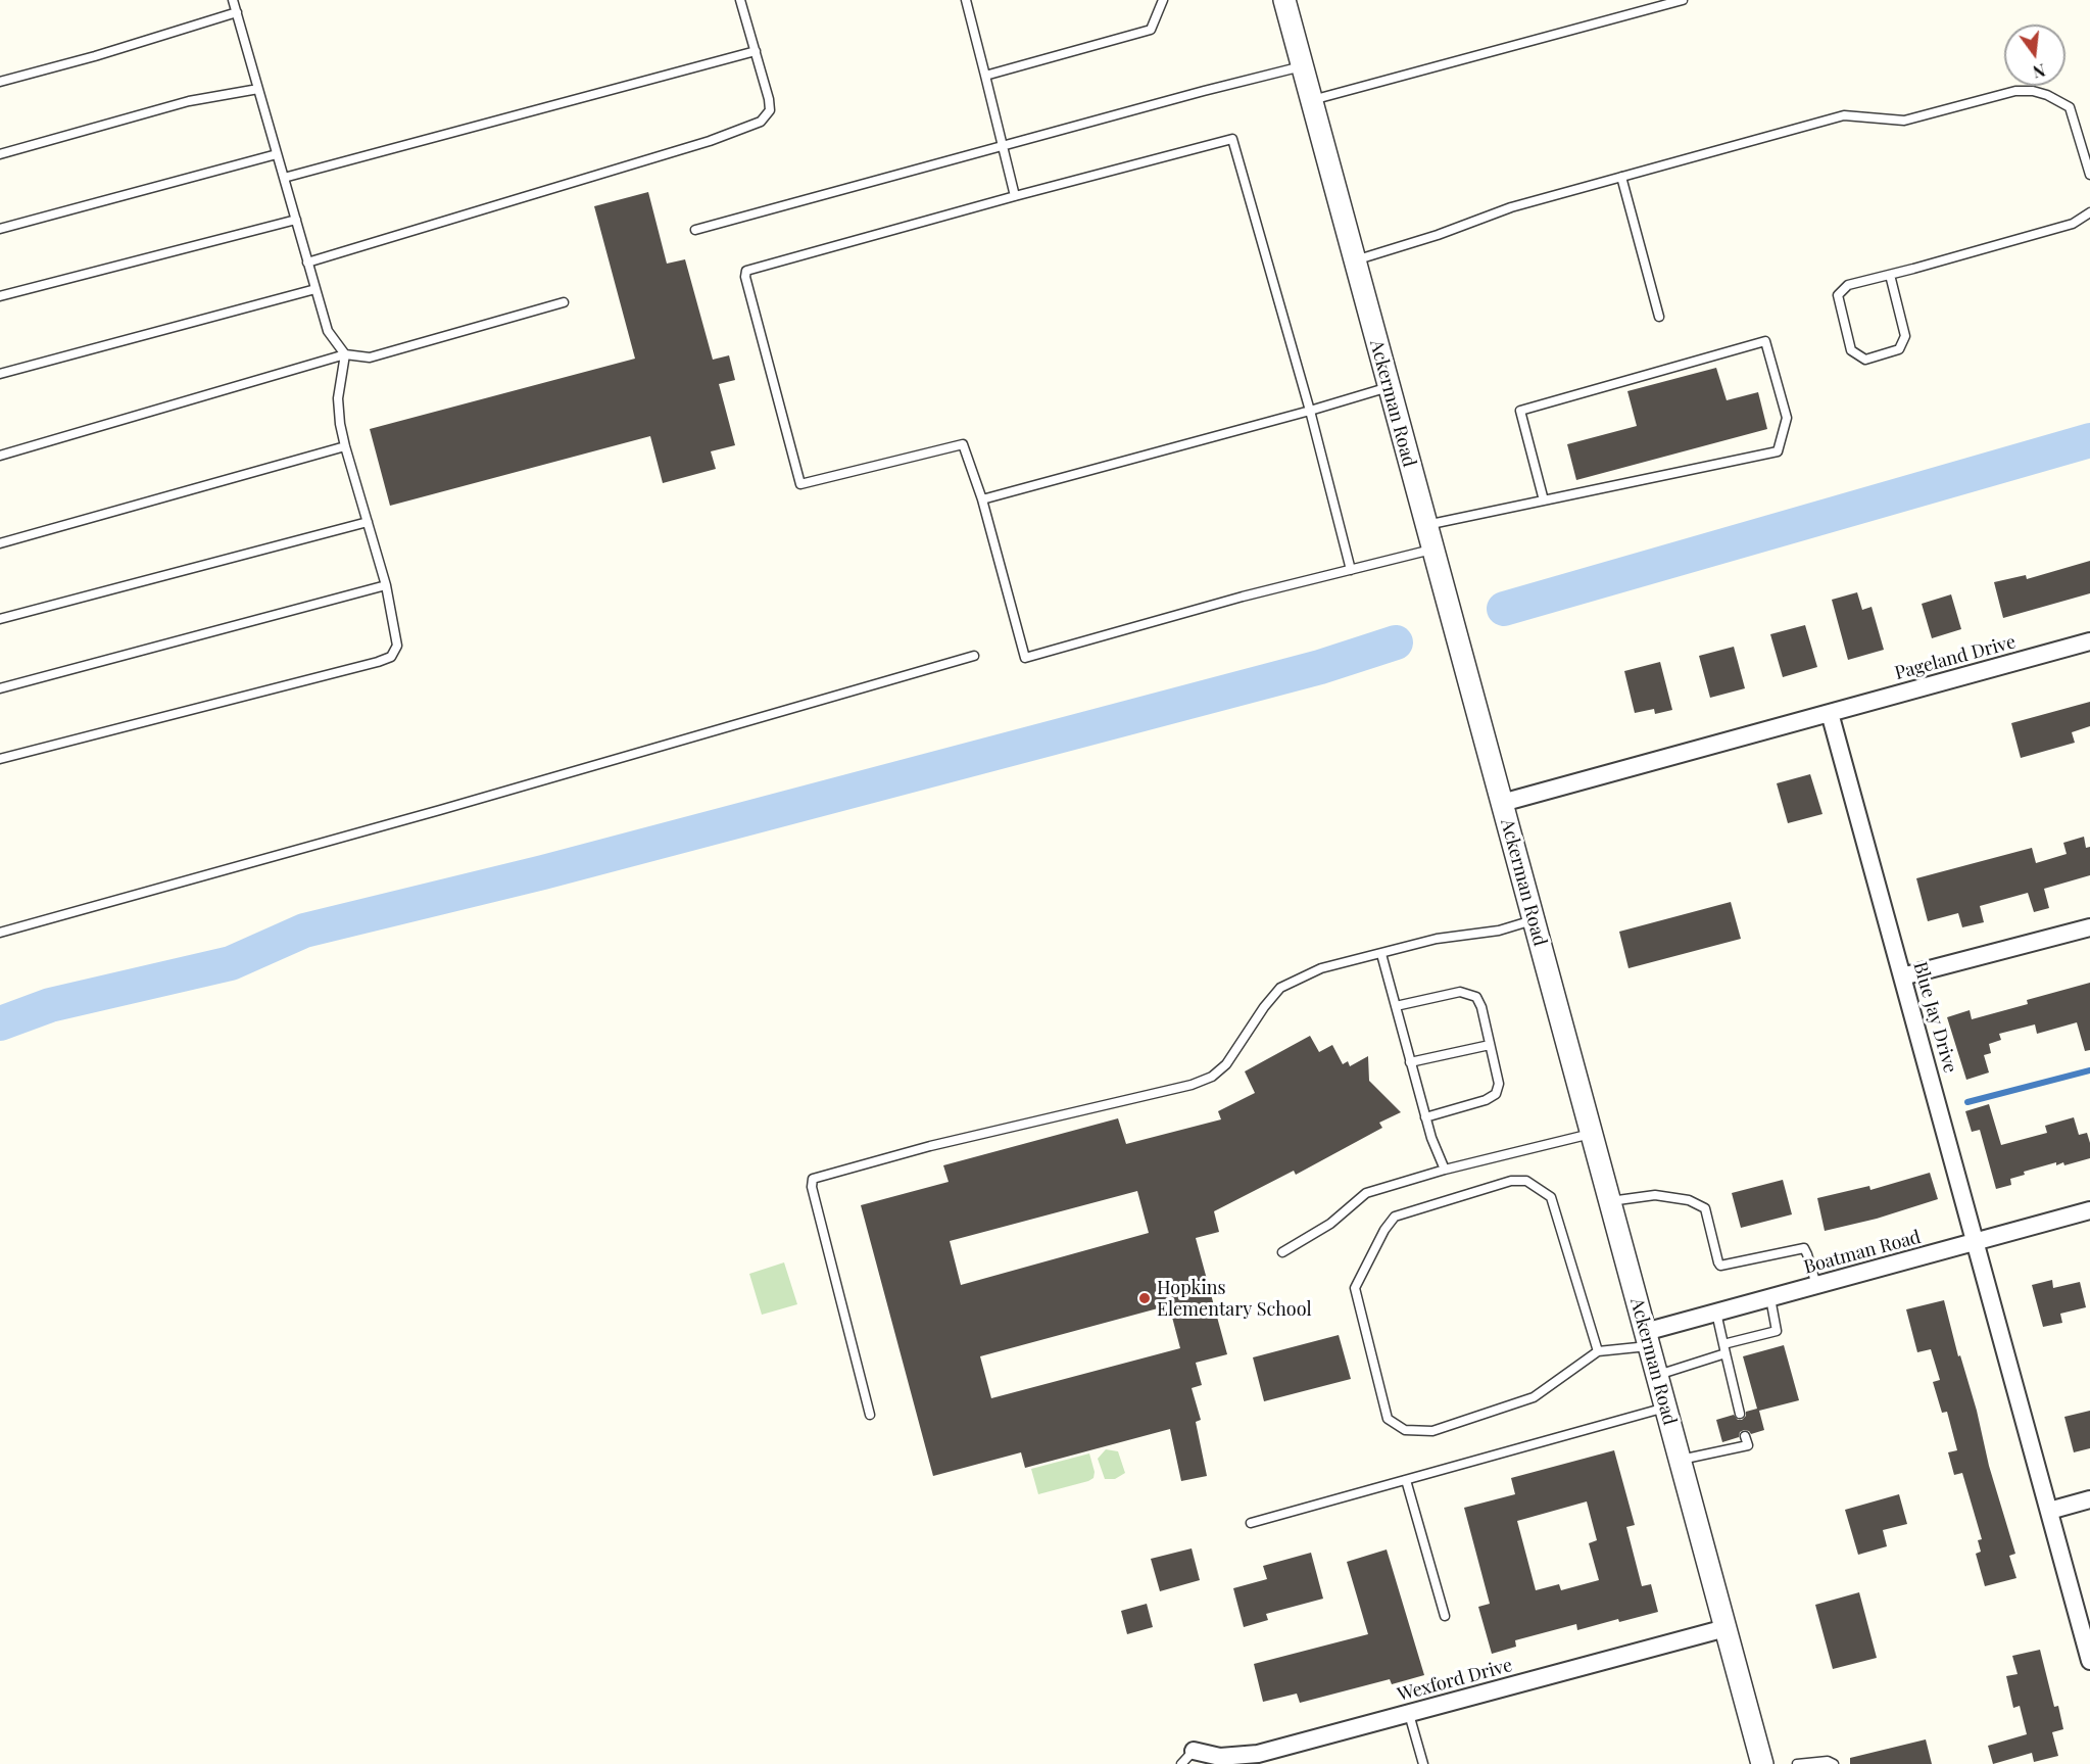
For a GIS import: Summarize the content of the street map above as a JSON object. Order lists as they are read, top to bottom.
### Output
{
  "streets": {
    "street": [
      "Ackerman Road",
      "Pageland Drive",
      "Blue Jay Drive",
      "Boatman Road",
      "Wexford Drive"
    ]
  },
  "crossings": [
    ["Ackerman Road", "Boatman Road"],
    ["Ackerman Road", "Wexford Drive"],
    ["Pageland Drive", "Blue Jay Drive"],
    ["Blue Jay Drive", "Boatman Road"]
  ],
  "places": ["Hopkins Elementary School"],
  "north": "bottom"
}
